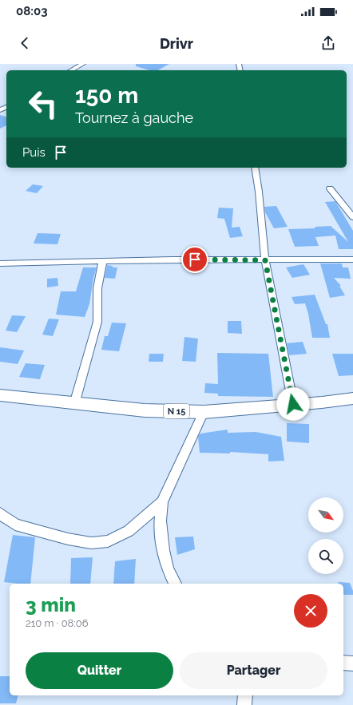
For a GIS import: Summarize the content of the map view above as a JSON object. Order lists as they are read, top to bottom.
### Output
{
  "streets": {
    "highway": ["N 15"]
  },
  "north": "bottom right",
  "page": {
    "status": "08:03",
    "header": "Drivr",
    "turn": ["150 m", "Tournez à gauche"],
    "then": "Puis",
    "heading": ["3 min", "210 m · 08:06"],
    "buttons": ["Quitter", "Partager"]
  }
}
